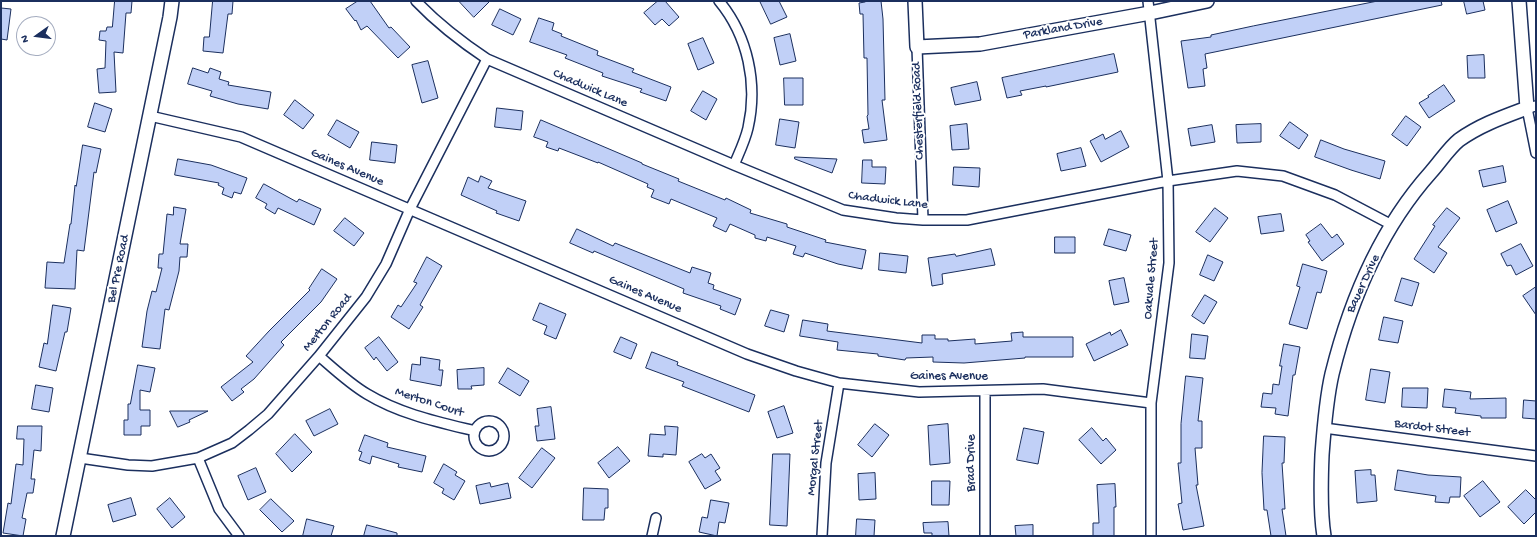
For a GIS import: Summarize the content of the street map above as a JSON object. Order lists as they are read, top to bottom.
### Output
{
  "streets": {
    "street": [
      "Parkland Drive",
      "Chadwick Lane",
      "Chesterfield Road",
      "Gaines Avenue",
      "Bel Pre Road",
      "Oakvale Street",
      "Bauer Drive",
      "Merton Road",
      "Merton Court",
      "Bardot Street",
      "Morgal Street",
      "Brad Drive"
    ]
  },
  "crossings": [
    ["Parkland Drive", "Chesterfield Road"],
    ["Parkland Drive", "Oakvale Street"],
    ["Chadwick Lane", "Chesterfield Road"],
    ["Chadwick Lane", "Oakvale Street"],
    ["Chadwick Lane", "Bauer Drive"],
    ["Chadwick Lane", "Merton Road"],
    ["Gaines Avenue", "Bel Pre Road"],
    ["Gaines Avenue", "Oakvale Street"],
    ["Gaines Avenue", "Merton Road"],
    ["Gaines Avenue", "Morgal Street"],
    ["Gaines Avenue", "Brad Drive"],
    ["Bel Pre Road", "Merton Road"],
    ["Bauer Drive", "Bardot Street"],
    ["Merton Road", "Merton Court"]
  ],
  "north": "left"
}
